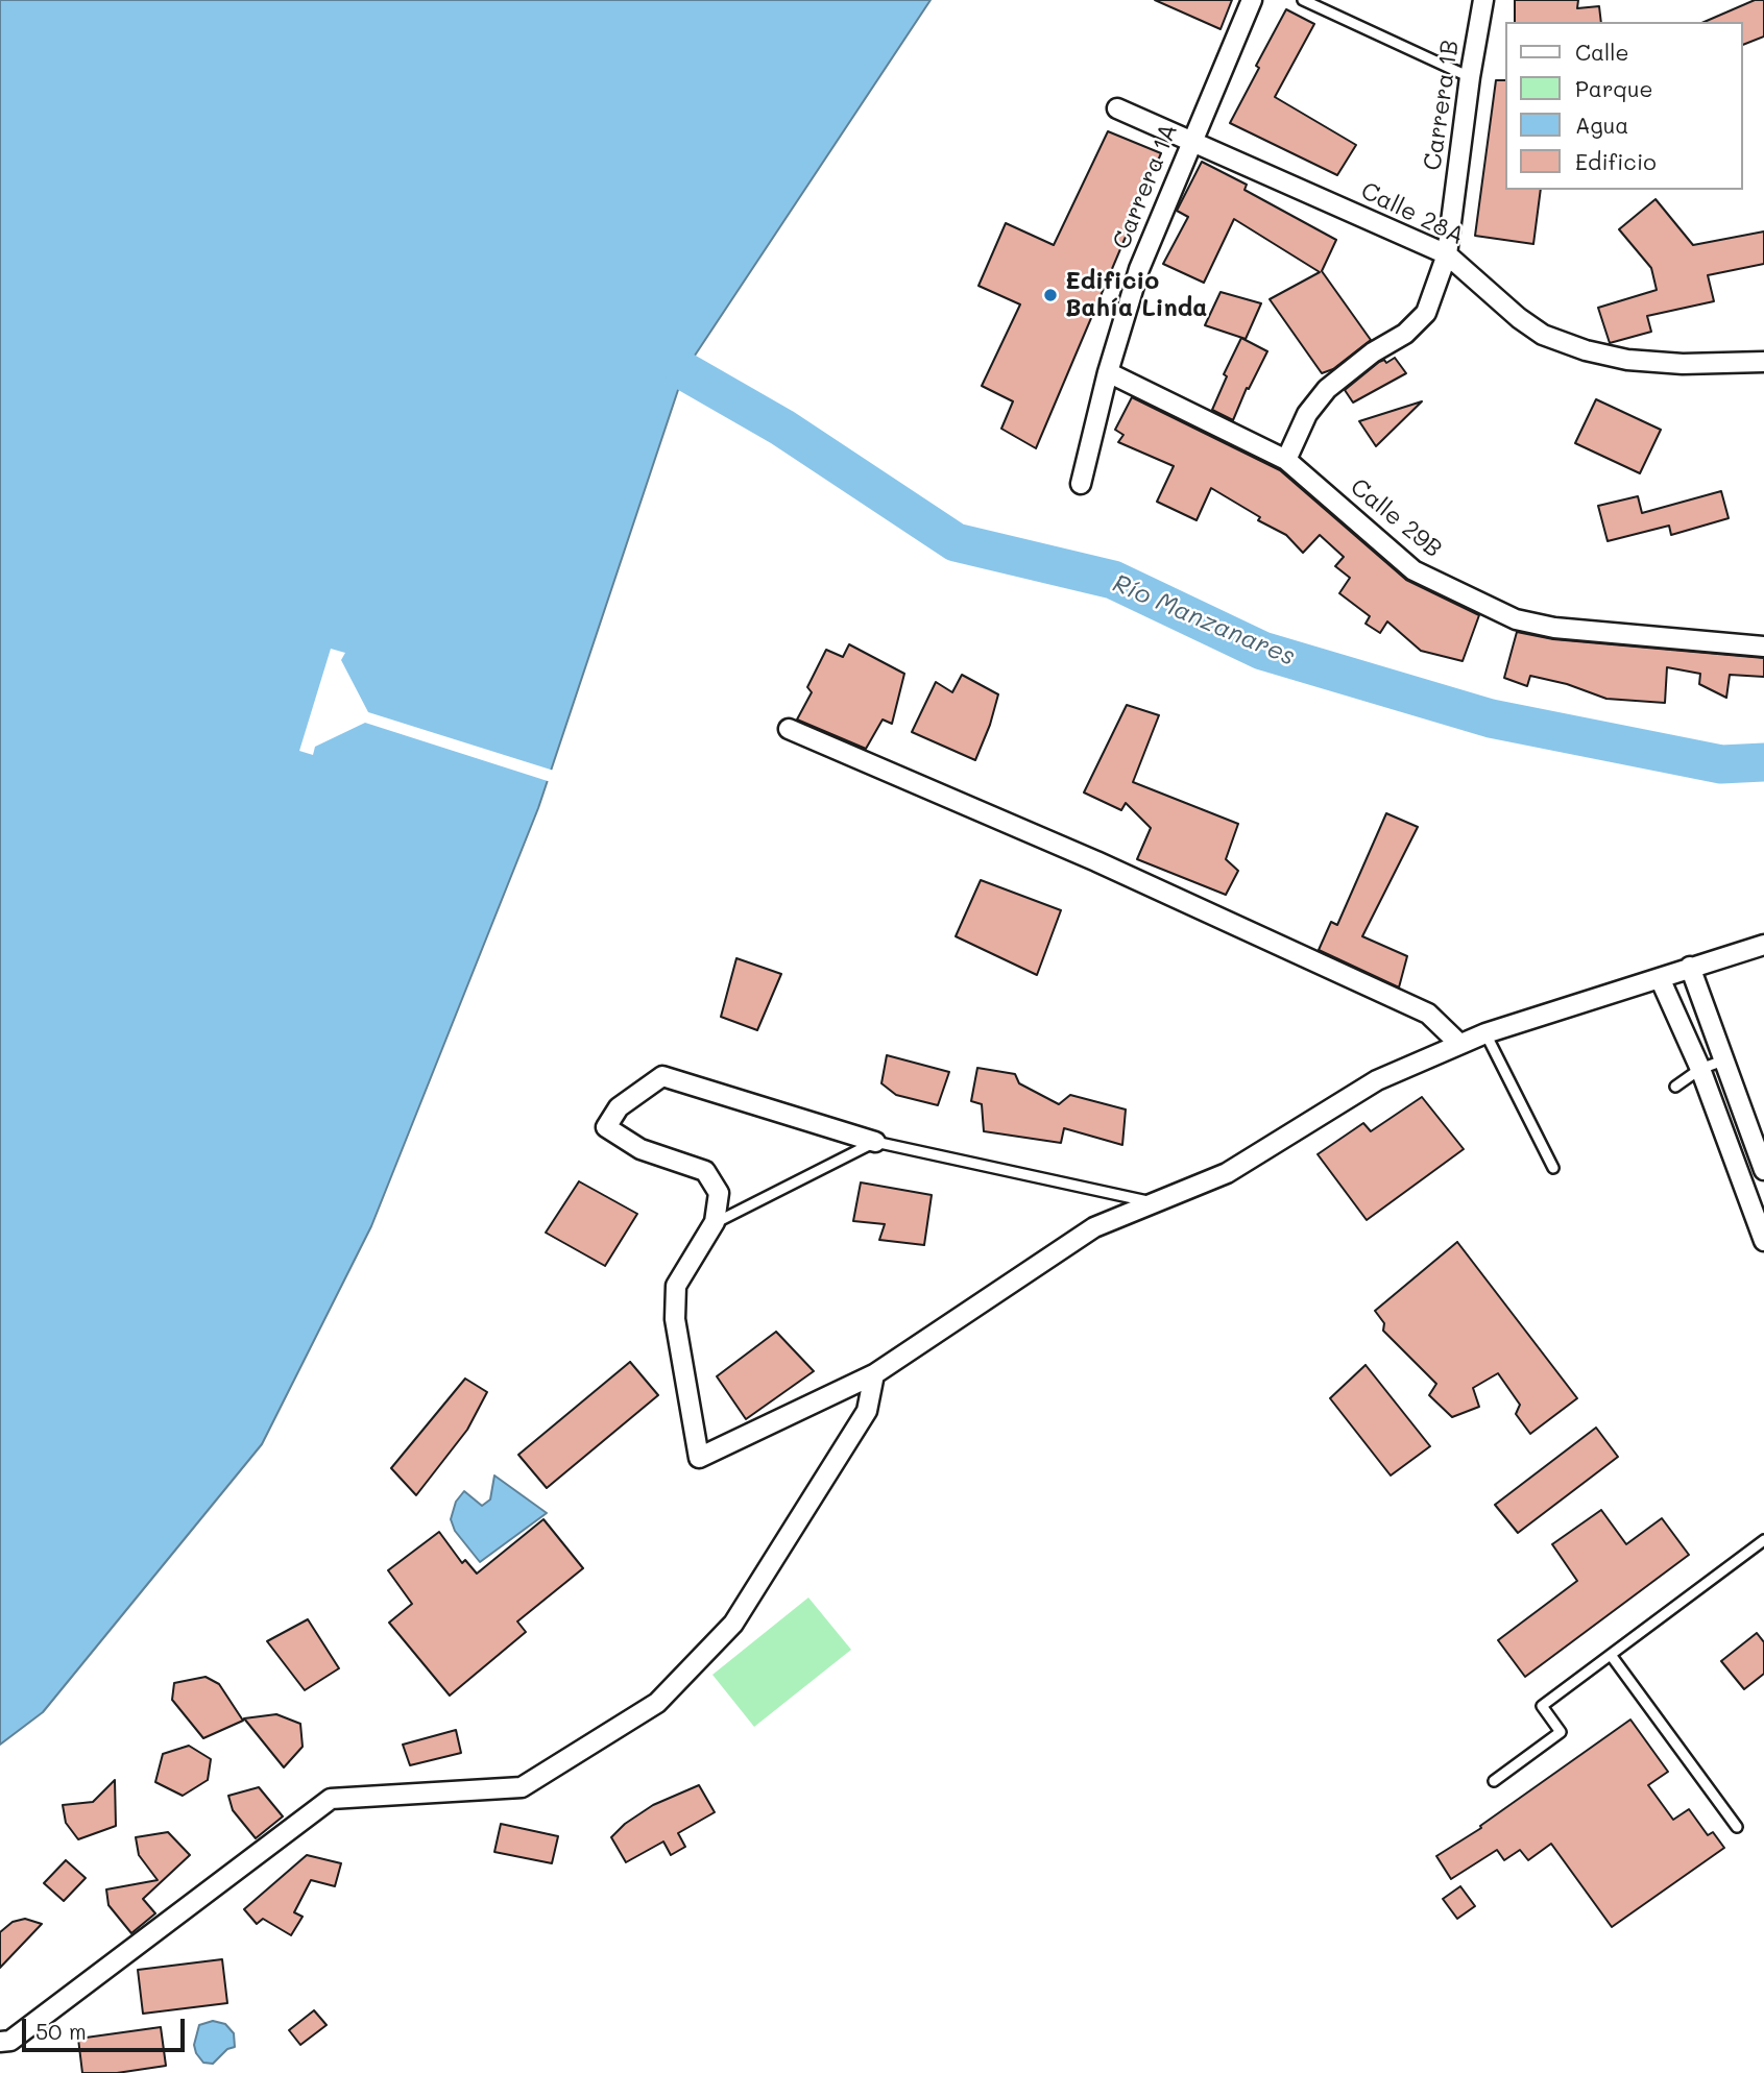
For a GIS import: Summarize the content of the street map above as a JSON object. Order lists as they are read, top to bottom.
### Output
{
  "streets": {
    "street": [
      "Carrera 1B",
      "Carrera 1A",
      "Calle 28A",
      "Calle 29B"
    ]
  },
  "crossings": [
    ["Carrera 1B", "Calle 28A"],
    ["Carrera 1B", "Calle 29B"],
    ["Carrera 1A", "Calle 28A"],
    ["Carrera 1A", "Calle 29B"]
  ],
  "water": ["Río Manzanares"],
  "places": ["Edificio Bahía Linda"],
  "legend": [
    "Calle",
    "Parque",
    "Agua",
    "Edificio"
  ],
  "scale_bar": "50 m"
}
